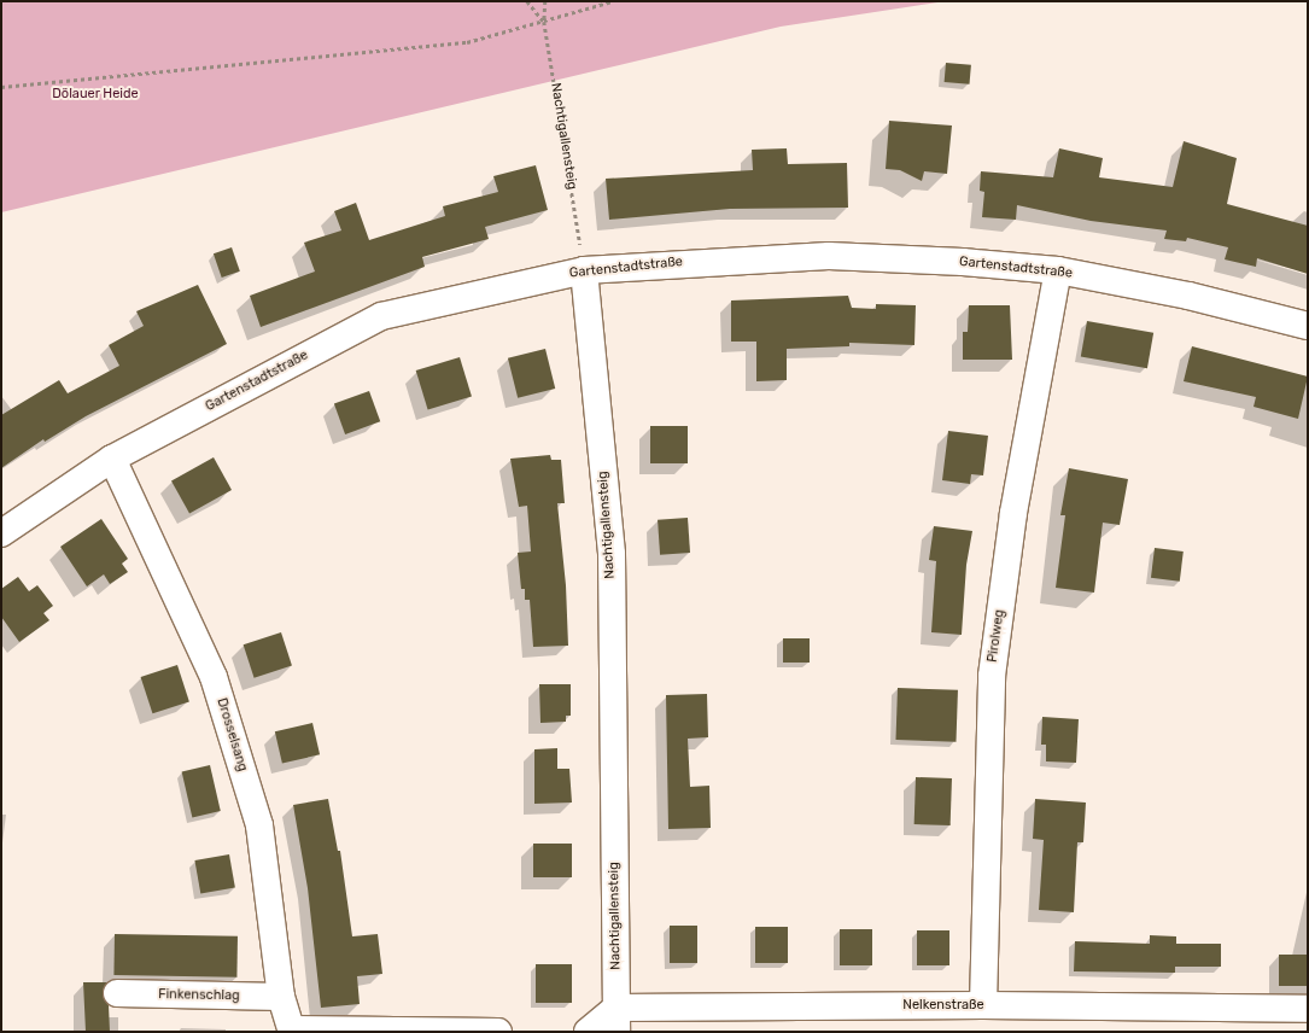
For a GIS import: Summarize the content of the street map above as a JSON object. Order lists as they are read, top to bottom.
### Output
{
  "streets": {
    "street": [
      "Nachtigallensteig",
      "Gartenstadtstraße",
      "Pirolweg",
      "Drosselsang",
      "Finkenschlag",
      "Nelkenstraße"
    ]
  },
  "crossings": [
    ["Nachtigallensteig", "Gartenstadtstraße"],
    ["Nachtigallensteig", "Nelkenstraße"],
    ["Gartenstadtstraße", "Pirolweg"],
    ["Gartenstadtstraße", "Drosselsang"],
    ["Pirolweg", "Nelkenstraße"],
    ["Drosselsang", "Finkenschlag"]
  ],
  "parks": ["Dölauer Heide"]
}
